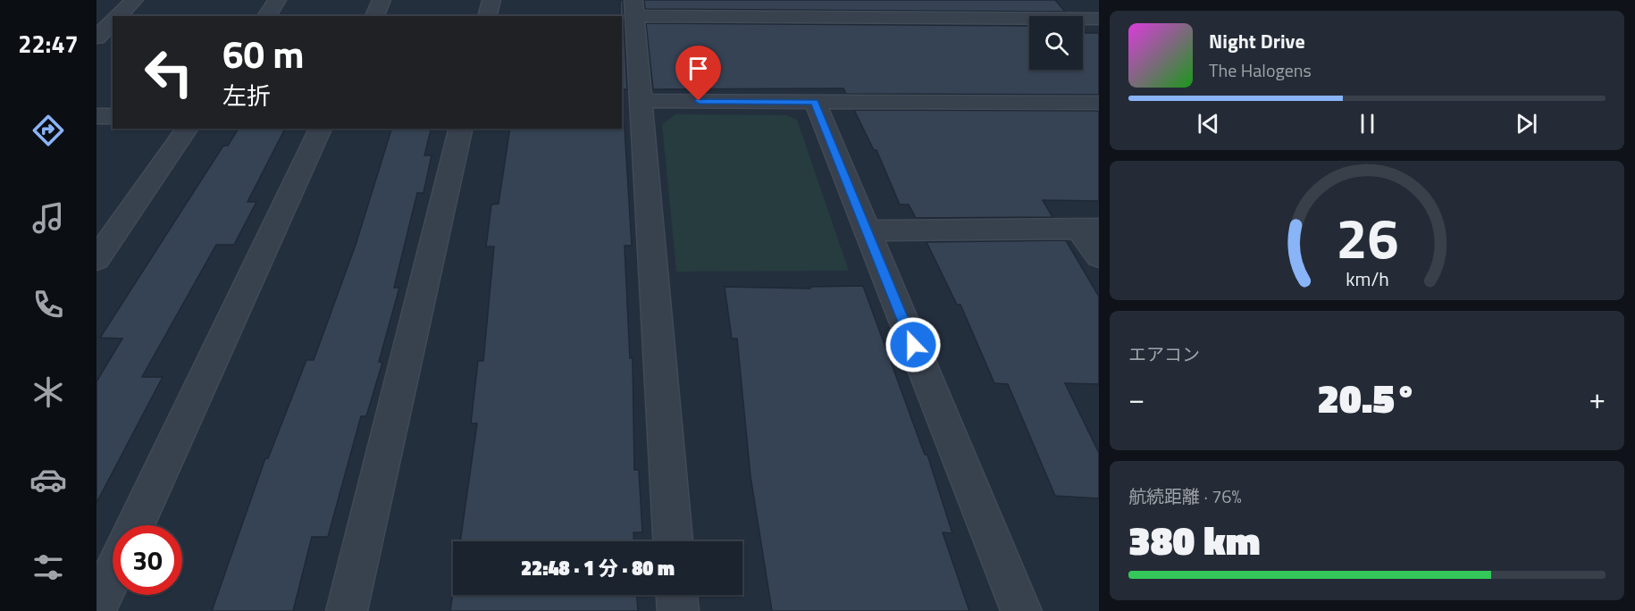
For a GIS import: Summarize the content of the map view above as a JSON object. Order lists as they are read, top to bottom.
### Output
{
  "page": {
    "tabs": "22:47",
    "turn": ["60 m", "左折"],
    "song": ["Night Drive", "The Halogens"],
    "tile": [
      "エアコン",
      ["航続距離 · 76%", "380 km"]
    ],
    "heat": ["−", "20.5°", "+"],
    "limit": "30",
    "trip": "22:48 · 1 分 · 80 m",
    "gauge": ["26", "km/h"]
  }
}
